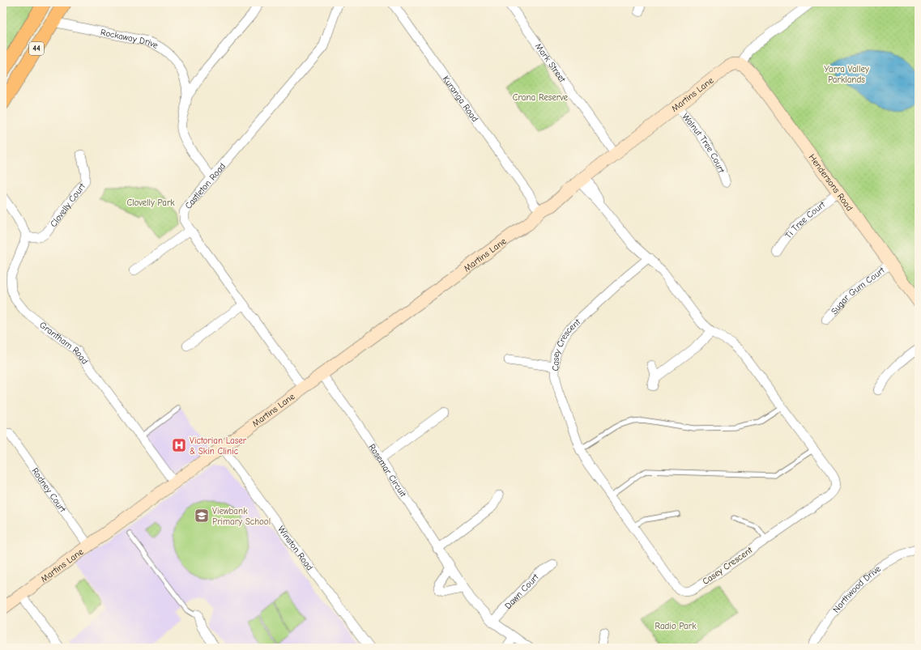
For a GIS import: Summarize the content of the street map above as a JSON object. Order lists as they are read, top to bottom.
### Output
{
  "streets": {
    "main road": ["44"],
    "street": [
      "Rockaway Drive",
      "Mark Street",
      "Martins Lane",
      "Kuranga Road",
      "Walnut Tree Court",
      "Hendersons Road",
      "Castleton Road",
      "Clovelly Court",
      "Ti Tree Court",
      "Sugar Gum Court",
      "Grantham Road",
      "Casey Crescent",
      "Rosemar Circuit",
      "Rodney Court",
      "Winston Road",
      "Northwood Drive",
      "Dawn Court"
    ]
  },
  "crossings": [
    ["Rockaway Drive", "44"],
    ["Mark Street", "Martins Lane"],
    ["Martins Lane", "Kuranga Road"],
    ["Martins Lane", "Walnut Tree Court"],
    ["Martins Lane", "Hendersons Road"],
    ["Martins Lane", "Castleton Road"],
    ["Martins Lane", "Grantham Road"],
    ["Martins Lane", "Casey Crescent"],
    ["Martins Lane", "Rosemar Circuit"],
    ["Martins Lane", "Rodney Court"],
    ["Martins Lane", "Winston Road"],
    ["Hendersons Road", "Ti Tree Court"],
    ["Hendersons Road", "Sugar Gum Court"],
    ["Clovelly Court", "Grantham Road"],
    ["Rosemar Circuit", "Dawn Court"]
  ],
  "parks": [
    "Yarra Valley Parklands",
    "Crana Reserve",
    "Clovelly Park",
    "Radio Park"
  ],
  "places": {
    "hospital": ["Victorian Laser & Skin Clinic"],
    "school or university": ["Viewbank Primary School"]
  }
}
